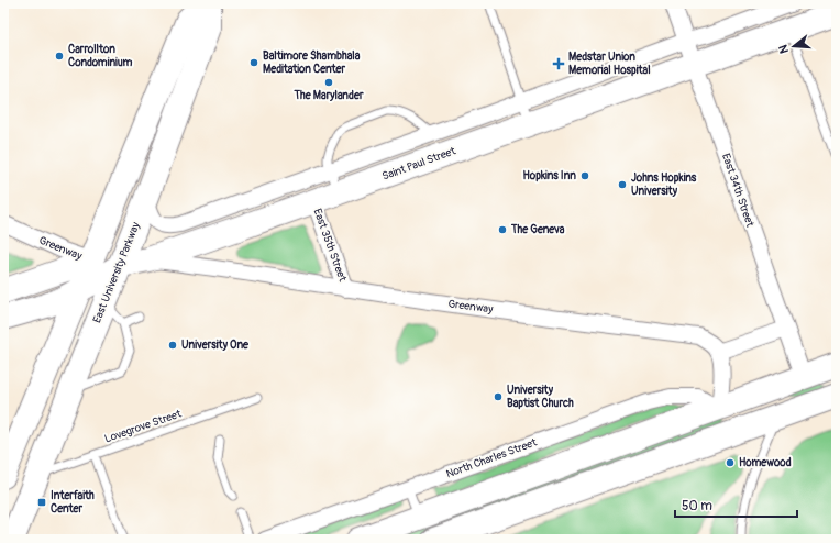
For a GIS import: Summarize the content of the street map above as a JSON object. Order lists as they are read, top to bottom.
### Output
{
  "streets": {
    "main road": ["Saint Paul Street", "East University Parkway"],
    "street": [
      "East 34th Street",
      "East 35th Street",
      "Greenway",
      "North Charles Street"
    ],
    "lane": ["Lovegrove Street"]
  },
  "crossings": [
    ["Saint Paul Street", "East 34th Street"],
    ["Saint Paul Street", "East 35th Street"],
    ["Saint Paul Street", "Greenway"],
    ["Saint Paul Street", "East University Parkway"],
    ["East 35th Street", "Greenway"],
    ["Greenway", "East University Parkway"],
    ["East University Parkway", "Lovegrove Street"]
  ],
  "places": {
    "other": [
      "Carrollton Condominium",
      "Baltimore Shambhala Meditation Center",
      "The Marylander",
      "Hopkins Inn",
      "Johns Hopkins University",
      "The Geneva",
      "University One",
      "University Baptist Church",
      "Homewood"
    ],
    "health": ["Medstar Union Memorial Hospital"],
    "transit": ["Interfaith Center"]
  },
  "scale_bar": "50 m",
  "north": "left"
}
